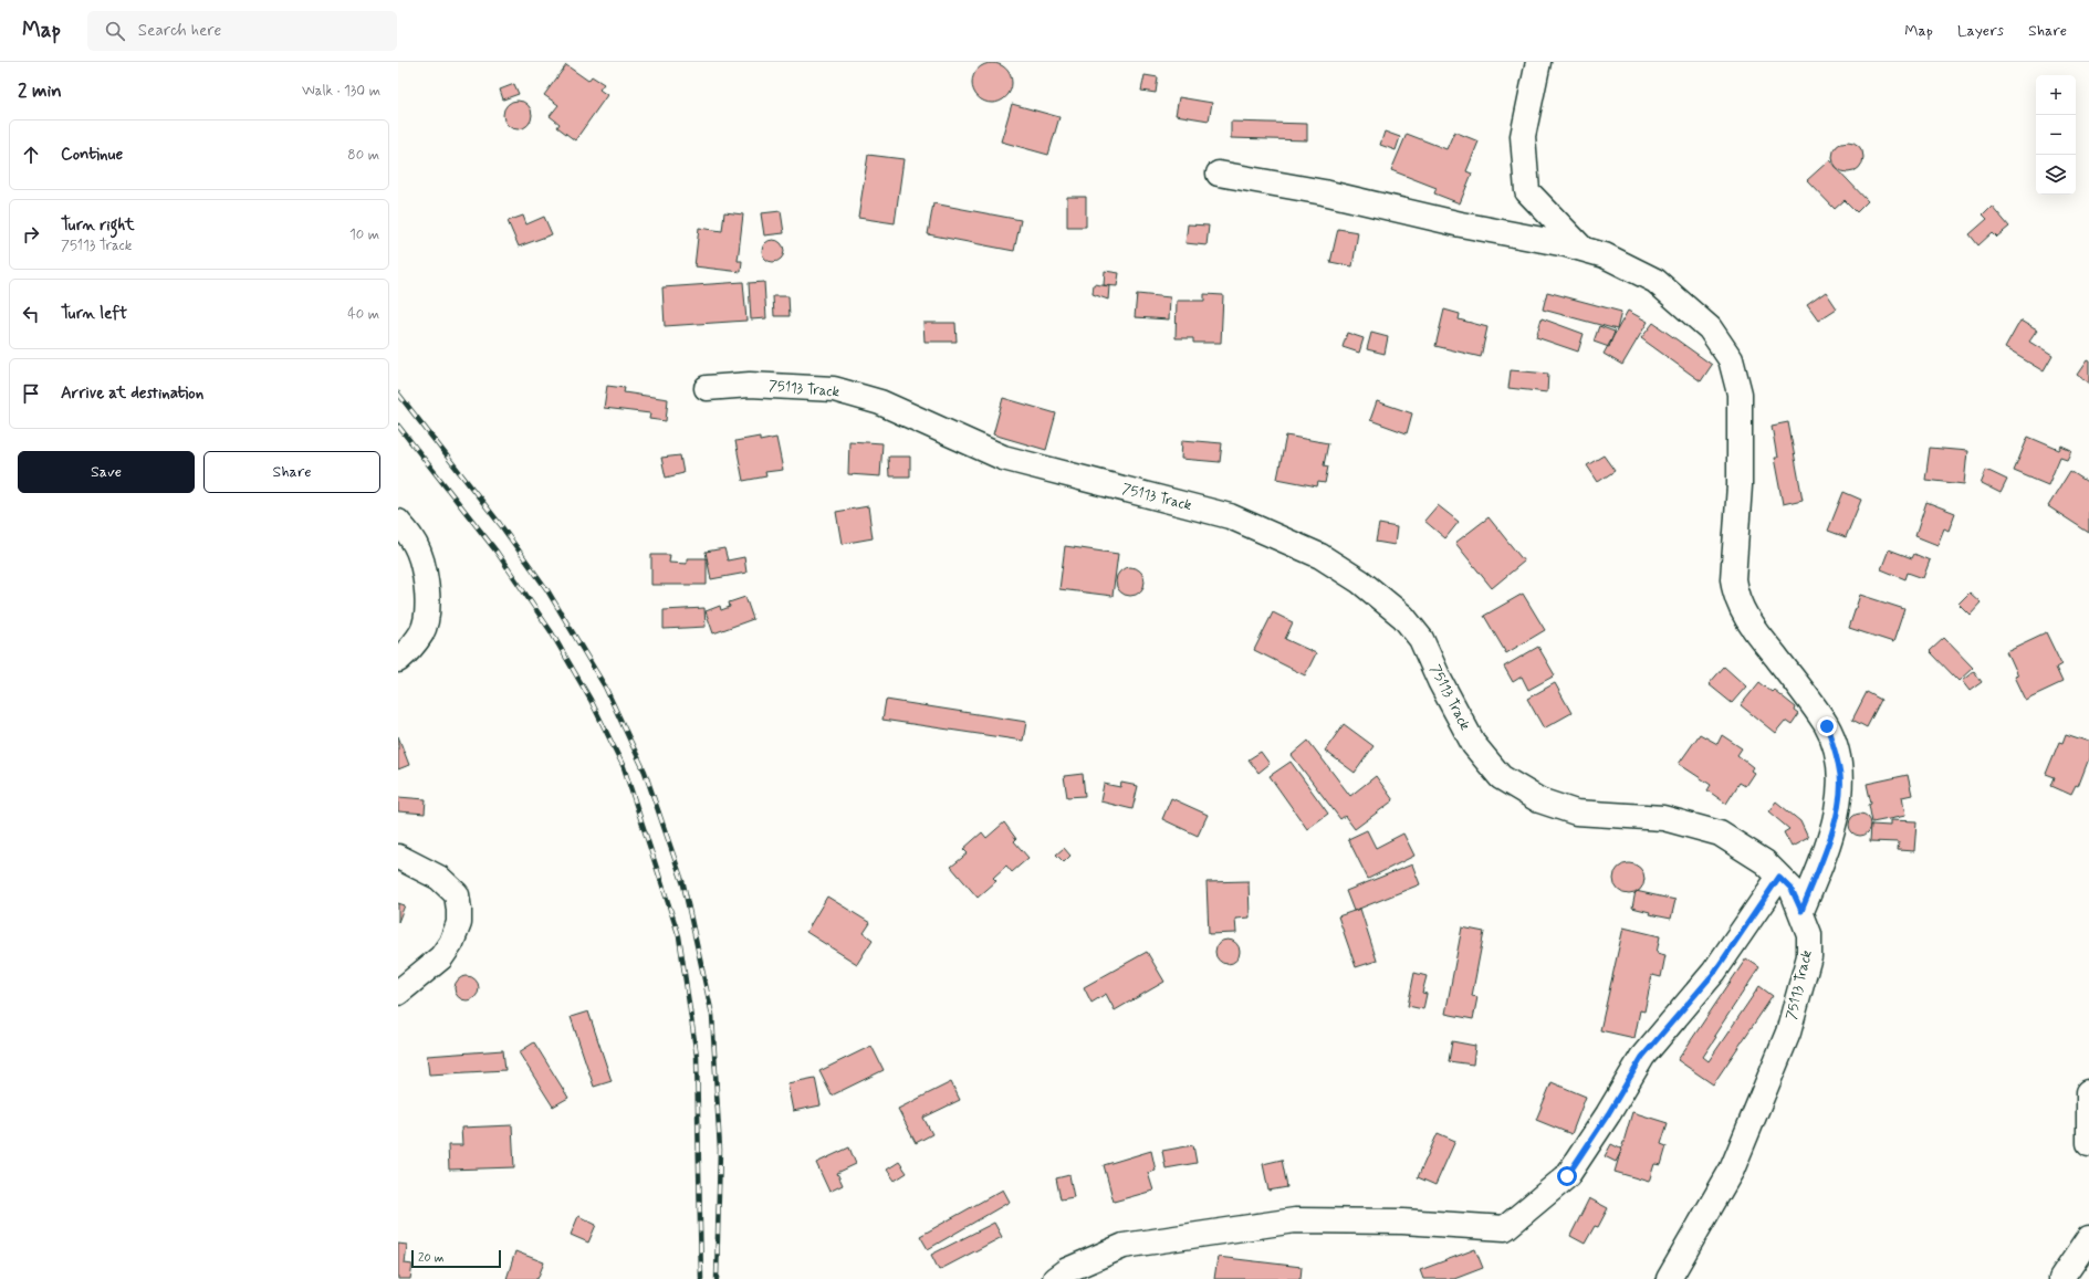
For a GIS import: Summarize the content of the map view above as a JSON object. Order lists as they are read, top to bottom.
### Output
{
  "streets": {
    "street": ["75113 Track"]
  },
  "scale_bar": "20 m",
  "page": {
    "header": "Map",
    "search": "Search here",
    "nav": ["Map", "Layers", "Share"],
    "heading": ["2 min", "Walk · 130 m"],
    "map_buttons": ["+", "−"],
    "list": [
      ["Continue", "80 m"],
      ["Turn right", "75113 Track", "10 m"],
      ["Turn left", "40 m"],
      "Arrive at destination"
    ],
    "buttons": ["Save", "Share"],
    "scale": "20 m"
  }
}
